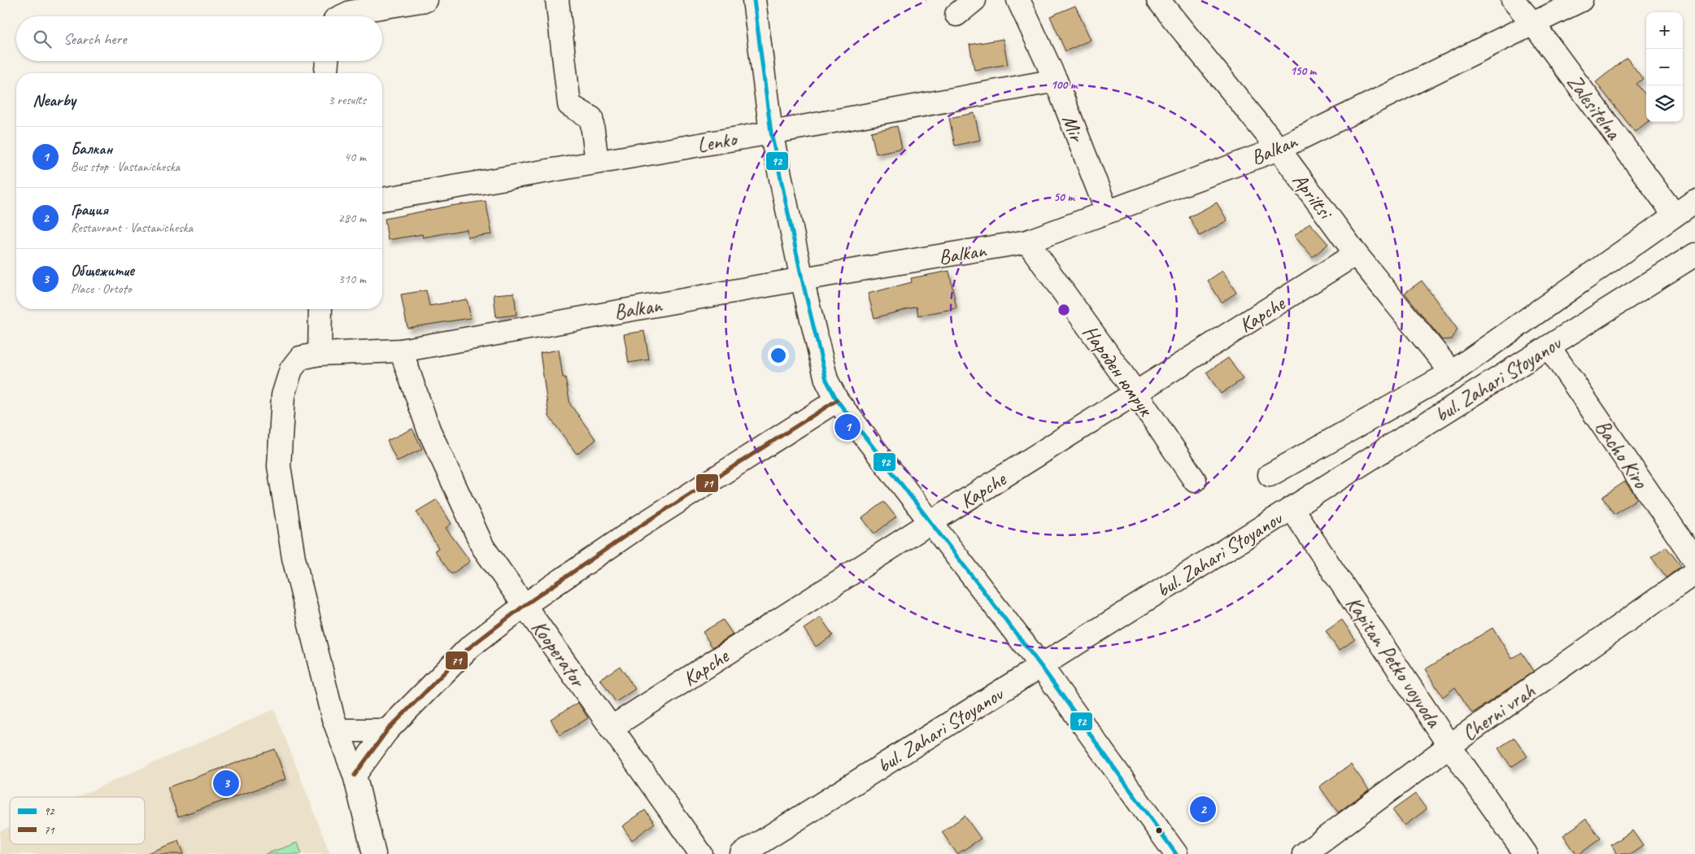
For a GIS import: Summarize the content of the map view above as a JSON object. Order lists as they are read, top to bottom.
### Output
{
  "streets": {
    "street": [
      "Zalesitelna",
      "Mir",
      "Lenko",
      "Balkan",
      "Apriltsi",
      "Kapche",
      "Народен юмрук",
      "bul. Zahari Stoyanov",
      "Bacho Kiro",
      "Kooperator",
      "Kapitan Petko voyvoda",
      "Cherni vrah"
    ]
  },
  "crossings": [
    ["Zalesitelna", "Balkan"],
    ["Mir", "Lenko"],
    ["Mir", "Balkan"],
    ["Balkan", "Apriltsi"],
    ["Balkan", "Народен юмрук"],
    ["Balkan", "Kooperator"],
    ["Apriltsi", "Kapche"],
    ["Kapche", "Народен юмрук"],
    ["Kapche", "Kooperator"],
    ["bul. Zahari Stoyanov", "Bacho Kiro"],
    ["bul. Zahari Stoyanov", "Kapitan Petko voyvoda"],
    ["Kapitan Petko voyvoda", "Cherni vrah"]
  ],
  "lines": ["transit line 92", "transit line 71"],
  "legend": ["92", "71"],
  "page": {
    "map_buttons": ["+", "−"],
    "search": "Search here",
    "heading": ["Nearby", "3 results"],
    "list": [
      {
        "mark": "1",
        "name": "Балкан",
        "note": "Bus stop · Vastanicheska",
        "value": "40 m"
      },
      {
        "mark": "2",
        "name": "Грация",
        "note": "Restaurant · Vastanicheska",
        "value": "280 m"
      },
      {
        "mark": "3",
        "name": "Общежитие",
        "note": "Place · Ortoto",
        "value": "310 m"
      }
    ],
    "pins": ["1", "3", "2"]
  },
  "rings": ["150 m", "100 m", "50 m"]
}
